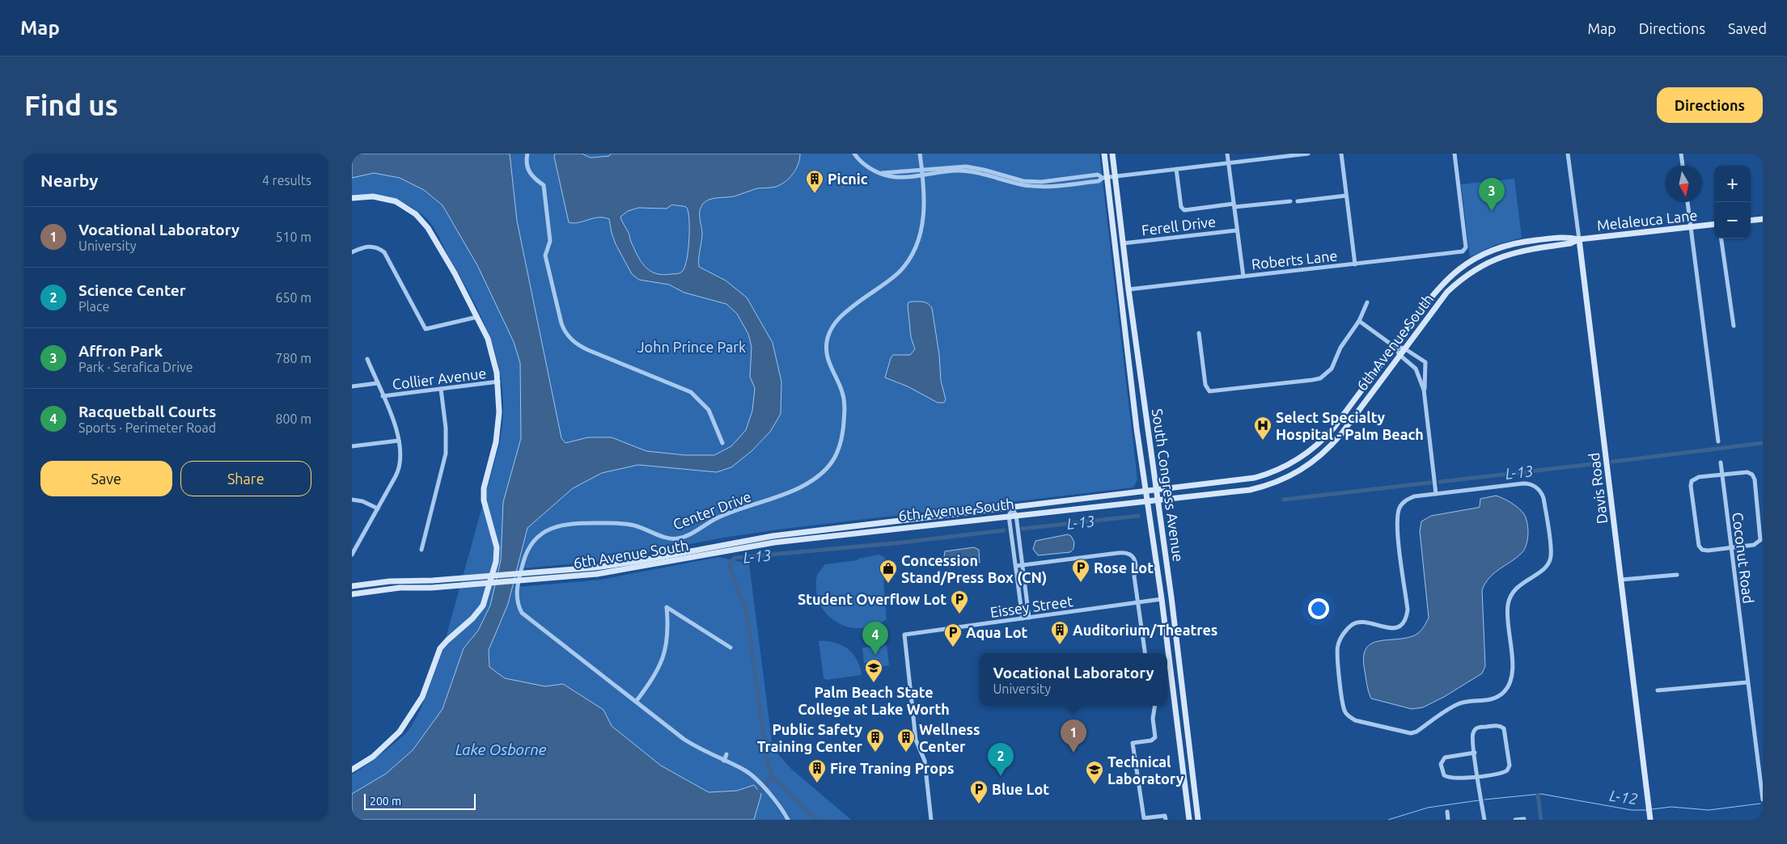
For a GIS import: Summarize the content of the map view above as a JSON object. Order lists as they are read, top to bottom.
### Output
{
  "streets": {
    "street": [
      "Melaleuca Lane",
      "Ferell Drive",
      "Roberts Lane",
      "6th Avenue South",
      "Collier Avenue",
      "South Congress Avenue",
      "Davis Road",
      "Center Drive",
      "Coconut Road",
      "Eissey Street"
    ]
  },
  "crossings": [
    ["Melaleuca Lane", "6th Avenue South"],
    ["Melaleuca Lane", "Davis Road"],
    ["Ferell Drive", "South Congress Avenue"],
    ["Roberts Lane", "South Congress Avenue"],
    ["6th Avenue South", "South Congress Avenue"],
    ["South Congress Avenue", "Eissey Street"]
  ],
  "water": ["L-13", "Lake Osborne", "L-12"],
  "parks": ["John Prince Park"],
  "places": {
    "building": [
      "Picnic",
      "Auditorium/Theatres",
      "Public Safety Training Center",
      "Wellness Center",
      "Fire Traning Props"
    ],
    "hospital": ["Select Specialty Hospital - Palm Beach"],
    "parking": [
      "Rose Lot",
      "Student Overflow Lot",
      "Aqua Lot",
      "Blue Lot"
    ],
    "shop": ["Concession Stand/Press Box (CN)"],
    "school or university": ["Palm Beach State College at Lake Worth", "Technical Laboratory"]
  },
  "scale_bar": "200 m",
  "north": "bottom",
  "page": {
    "header": "Map",
    "nav": ["Map", "Directions", "Saved"],
    "buttons": [
      "Directions",
      ["Save", "Share"]
    ],
    "title": "Find us",
    "heading": ["Nearby", "4 results"],
    "map_buttons": ["+", "−"],
    "pins": [
      "3",
      "4",
      "1",
      "2"
    ],
    "list": [
      {
        "mark": "1",
        "name": "Vocational Laboratory",
        "note": "University",
        "value": "510 m"
      },
      {
        "mark": "2",
        "name": "Science Center",
        "note": "Place",
        "value": "650 m"
      },
      {
        "mark": "3",
        "name": "Affron Park",
        "note": "Park · Serafica Drive",
        "value": "780 m"
      },
      {
        "mark": "4",
        "name": "Racquetball Courts",
        "note": "Sports · Perimeter Road",
        "value": "800 m"
      }
    ],
    "popup": ["Vocational Laboratory", "University"],
    "scale": "200 m"
  }
}
